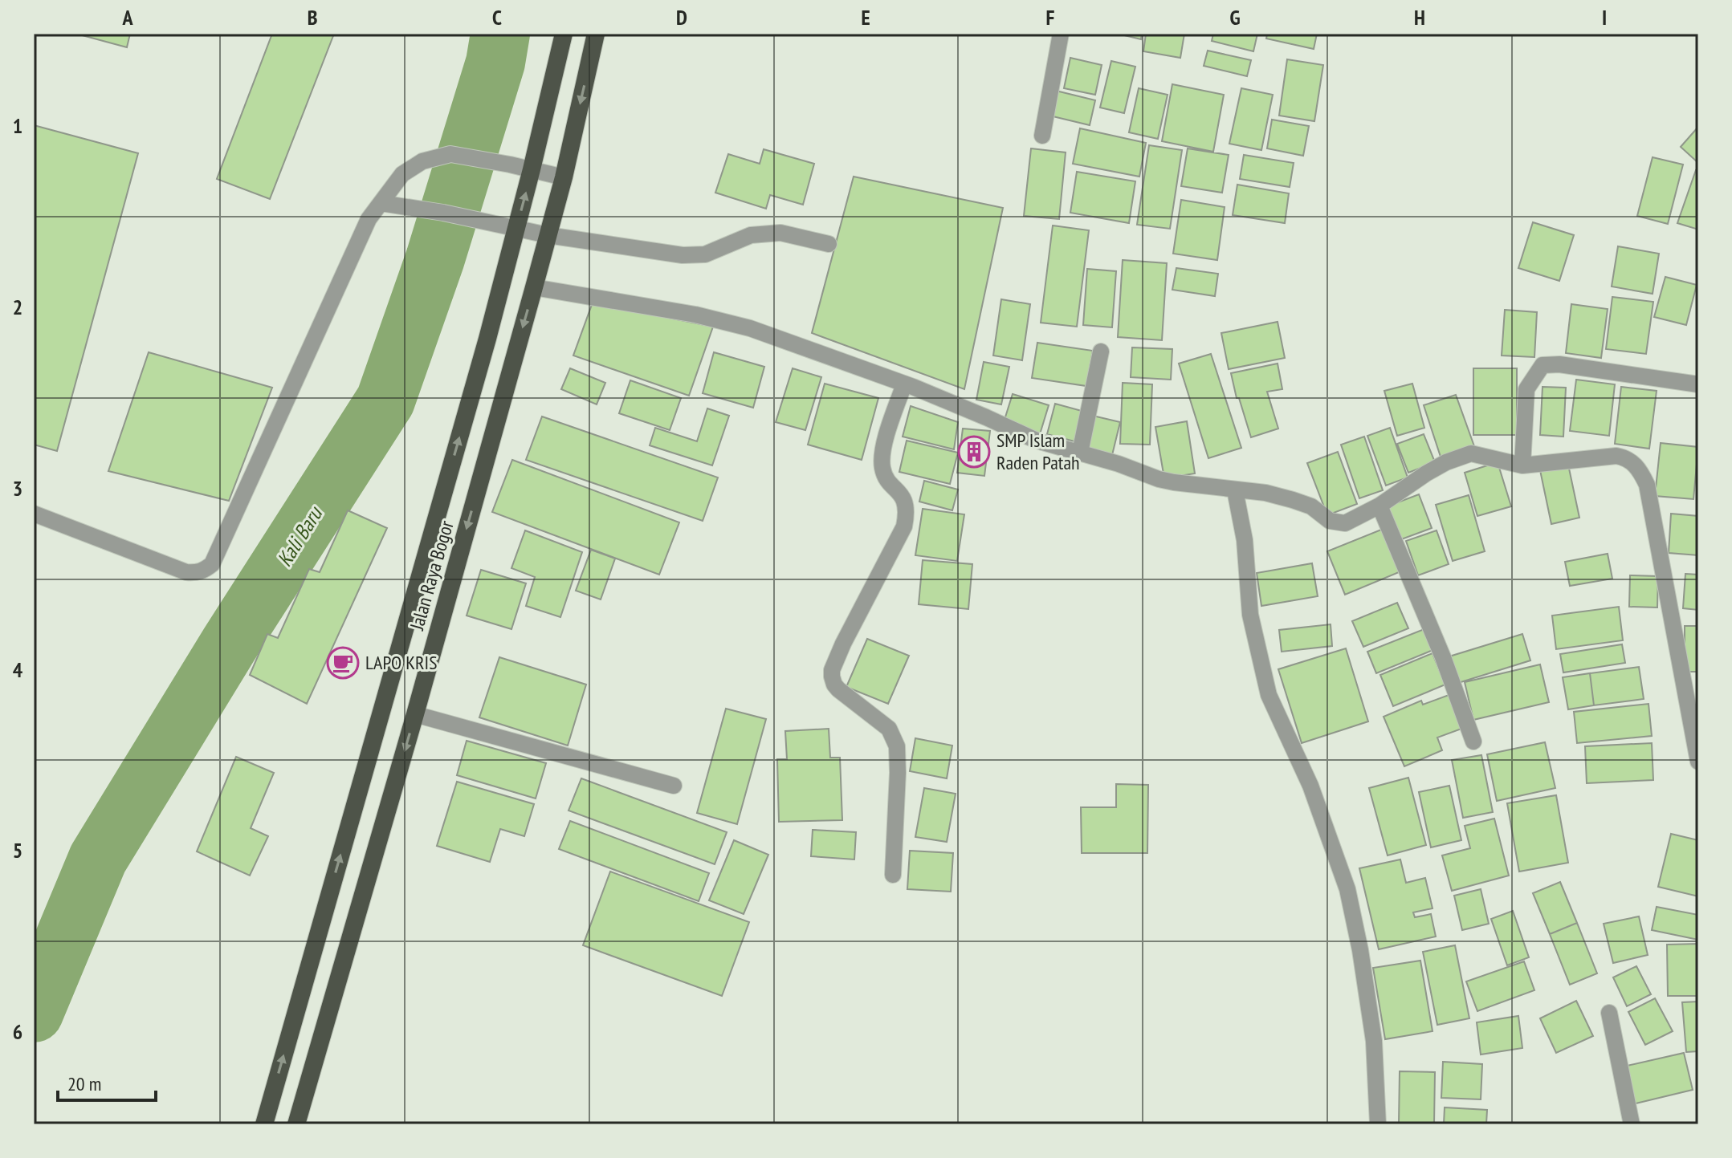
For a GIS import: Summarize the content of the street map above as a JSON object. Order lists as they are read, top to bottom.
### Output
{
  "streets": {
    "highway": ["Jalan Raya Bogor"]
  },
  "water": ["Kali Baru"],
  "places": {
    "building": ["SMP Islam Raden Patah"],
    "cafe": ["LAPO KRIS"]
  },
  "scale_bar": "20 m",
  "grid": {
    "columns": [
      "A",
      "B",
      "C",
      "D",
      "E",
      "F",
      "G",
      "H",
      "I"
    ],
    "rows": [
      "1",
      "2",
      "3",
      "4",
      "5",
      "6"
    ]
  }
}
